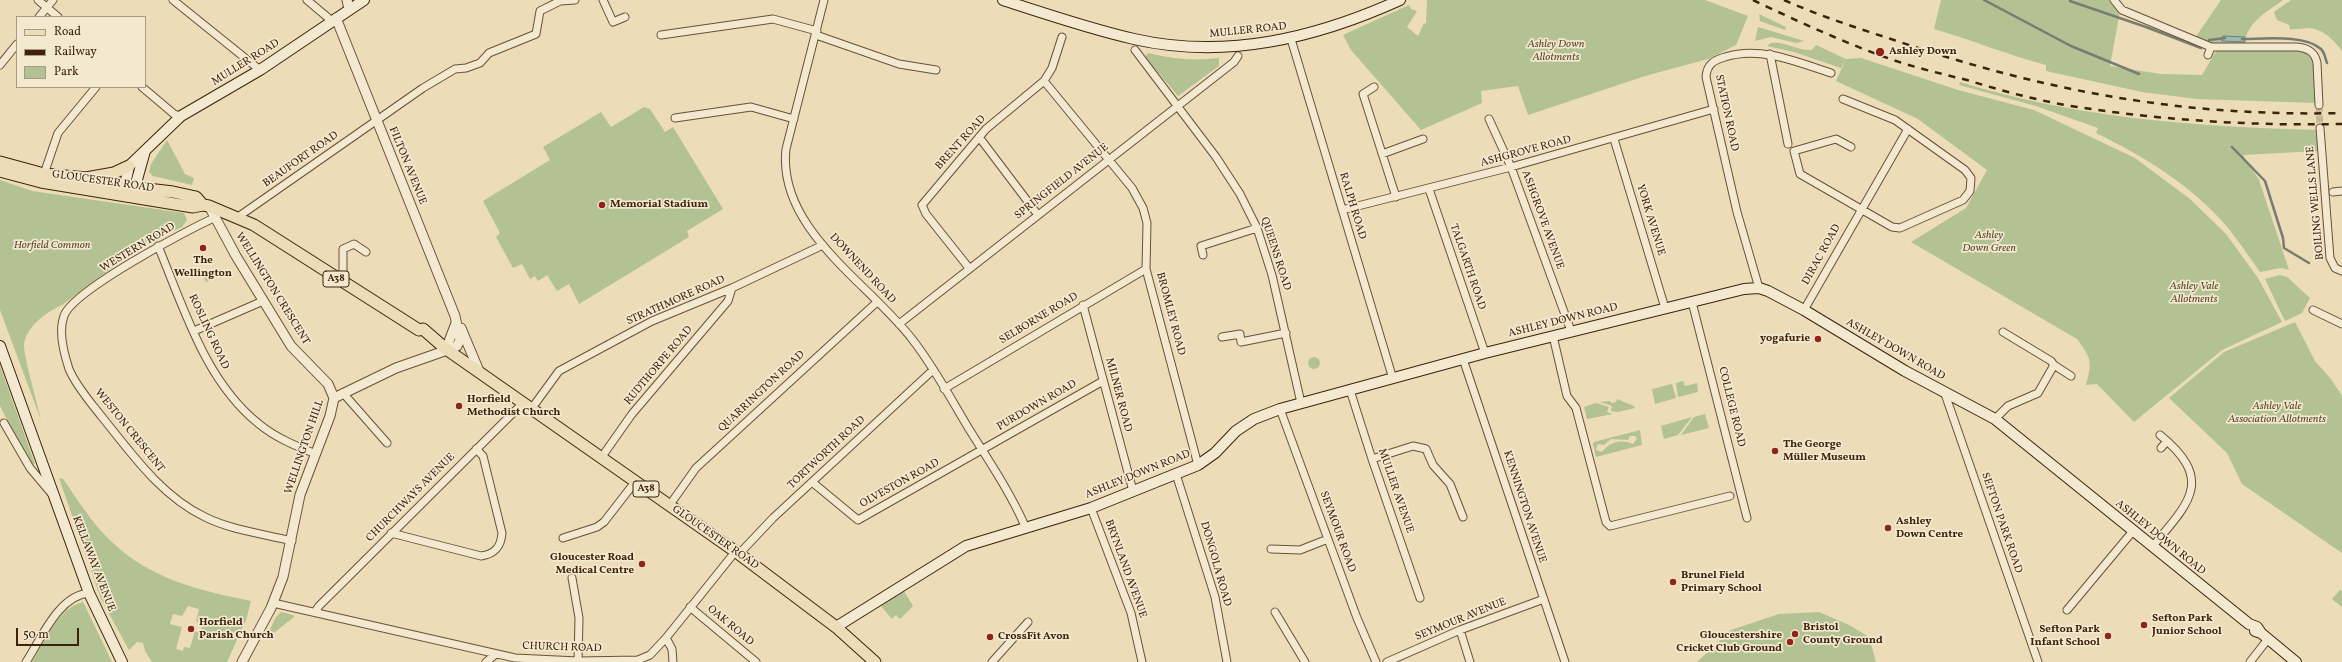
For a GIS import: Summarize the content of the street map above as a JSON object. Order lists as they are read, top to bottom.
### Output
{
  "streets": {
    "main road": [
      "MULLER ROAD",
      "GLOUCESTER ROAD",
      "A38",
      "ASHLEY DOWN ROAD",
      "KELLAWAY AVENUE"
    ],
    "street": [
      "STATION ROAD",
      "BRENT ROAD",
      "ASHGROVE ROAD",
      "BEAUFORT ROAD",
      "FILTON AVENUE",
      "SPRINGFIELD AVENUE",
      "BOILING WELLS LANE",
      "RALPH ROAD",
      "ASHGROVE AVENUE",
      "YORK AVENUE",
      "WESTERN ROAD",
      "QUEENS ROAD",
      "DIRAC ROAD",
      "TALGARTH ROAD",
      "DOWNEND ROAD",
      "WELLINGTON CRESCENT",
      "STRATHMORE ROAD",
      "BROMLEY ROAD",
      "SELBORNE ROAD",
      "ROSLING ROAD",
      "RUDTHORPE ROAD",
      "QUARRINGTON ROAD",
      "MILNER ROAD",
      "PURDOWN ROAD",
      "COLLEGE ROAD",
      "WESTON CRESCENT",
      "WELLINGTON HILL",
      "TORTWORTH ROAD",
      "OLVESTON ROAD",
      "MULLER AVENUE",
      "CHURCHWAYS AVENUE",
      "KENNINGTON AVENUE",
      "SEFTON PARK ROAD",
      "SEYMOUR ROAD",
      "DONGOLA ROAD",
      "BRYNLAND AVENUE",
      "SEYMOUR AVENUE",
      "OAK ROAD",
      "CHURCH ROAD"
    ]
  },
  "crossings": [
    ["MULLER ROAD", "FILTON AVENUE"],
    ["MULLER ROAD", "RALPH ROAD"],
    ["STATION ROAD", "ASHGROVE ROAD"],
    ["STATION ROAD", "ASHLEY DOWN ROAD"],
    ["BRENT ROAD", "SPRINGFIELD AVENUE"],
    ["BRENT ROAD", "BROMLEY ROAD"],
    ["ASHGROVE ROAD", "RALPH ROAD"],
    ["ASHGROVE ROAD", "ASHGROVE AVENUE"],
    ["ASHGROVE ROAD", "YORK AVENUE"],
    ["ASHGROVE ROAD", "TALGARTH ROAD"],
    ["BEAUFORT ROAD", "FILTON AVENUE"],
    ["BEAUFORT ROAD", "GLOUCESTER ROAD"],
    ["FILTON AVENUE", "GLOUCESTER ROAD"],
    ["GLOUCESTER ROAD", "WELLINGTON CRESCENT"],
    ["GLOUCESTER ROAD", "STRATHMORE ROAD"],
    ["GLOUCESTER ROAD", "ASHLEY DOWN ROAD"],
    ["GLOUCESTER ROAD", "RUDTHORPE ROAD"],
    ["GLOUCESTER ROAD", "QUARRINGTON ROAD"],
    ["GLOUCESTER ROAD", "WELLINGTON HILL"],
    ["GLOUCESTER ROAD", "TORTWORTH ROAD"],
    ["GLOUCESTER ROAD", "CHURCHWAYS AVENUE"],
    ["GLOUCESTER ROAD", "CHURCH ROAD"],
    ["SPRINGFIELD AVENUE", "QUEENS ROAD"],
    ["SPRINGFIELD AVENUE", "DOWNEND ROAD"],
    ["SPRINGFIELD AVENUE", "BROMLEY ROAD"],
    ["RALPH ROAD", "ASHLEY DOWN ROAD"],
    ["ASHGROVE AVENUE", "ASHLEY DOWN ROAD"],
    ["YORK AVENUE", "ASHLEY DOWN ROAD"],
    ["WESTERN ROAD", "WELLINGTON CRESCENT"],
    ["WESTERN ROAD", "ROSLING ROAD"],
    ["WESTERN ROAD", "WESTON CRESCENT"],
    ["QUEENS ROAD", "ASHLEY DOWN ROAD"],
    ["DIRAC ROAD", "ASHLEY DOWN ROAD"],
    ["TALGARTH ROAD", "ASHLEY DOWN ROAD"],
    ["DOWNEND ROAD", "STRATHMORE ROAD"],
    ["DOWNEND ROAD", "SELBORNE ROAD"],
    ["DOWNEND ROAD", "ASHLEY DOWN ROAD"],
    ["DOWNEND ROAD", "QUARRINGTON ROAD"],
    ["DOWNEND ROAD", "PURDOWN ROAD"],
    ["DOWNEND ROAD", "TORTWORTH ROAD"],
    ["DOWNEND ROAD", "OLVESTON ROAD"],
    ["WELLINGTON CRESCENT", "WELLINGTON HILL"],
    ["STRATHMORE ROAD", "RUDTHORPE ROAD"],
    ["STRATHMORE ROAD", "CHURCHWAYS AVENUE"],
    ["BROMLEY ROAD", "SELBORNE ROAD"],
    ["BROMLEY ROAD", "ASHLEY DOWN ROAD"],
    ["SELBORNE ROAD", "MILNER ROAD"],
    ["ASHLEY DOWN ROAD", "MILNER ROAD"],
    ["ASHLEY DOWN ROAD", "COLLEGE ROAD"],
    ["ASHLEY DOWN ROAD", "MULLER AVENUE"],
    ["ASHLEY DOWN ROAD", "KENNINGTON AVENUE"],
    ["ASHLEY DOWN ROAD", "SEFTON PARK ROAD"],
    ["ASHLEY DOWN ROAD", "SEYMOUR ROAD"],
    ["ASHLEY DOWN ROAD", "DONGOLA ROAD"],
    ["ASHLEY DOWN ROAD", "BRYNLAND AVENUE"],
    ["ROSLING ROAD", "WELLINGTON HILL"],
    ["MILNER ROAD", "PURDOWN ROAD"],
    ["PURDOWN ROAD", "OLVESTON ROAD"],
    ["WESTON CRESCENT", "WELLINGTON HILL"],
    ["WELLINGTON HILL", "CHURCH ROAD"],
    ["TORTWORTH ROAD", "OLVESTON ROAD"],
    ["TORTWORTH ROAD", "CHURCH ROAD"],
    ["CHURCHWAYS AVENUE", "CHURCH ROAD"],
    ["KENNINGTON AVENUE", "SEYMOUR AVENUE"],
    ["OAK ROAD", "CHURCH ROAD"]
  ],
  "parks": [
    "Ashley Down Allotments",
    "Ashley Down Green",
    "Horfield Common",
    "Ashley Vale Allotments",
    "Ashley Vale Association Allotments"
  ],
  "places": [
    "Ashley Down",
    "Memorial Stadium",
    "The Wellington",
    "yogafurie",
    "Horfield Methodist Church",
    "The George Müller Museum",
    "Ashley Down Centre",
    "Gloucester Road Medical Centre",
    "Brunel Field Primary School",
    "Sefton Park Junior School",
    "Horfield Parish Church",
    "Bristol County Ground",
    "Sefton Park Infant School",
    "CrossFit Avon",
    "Gloucestershire Cricket Club Ground"
  ],
  "legend": ["Road", "Railway", "Park"],
  "scale_bar": "50 m"
}
